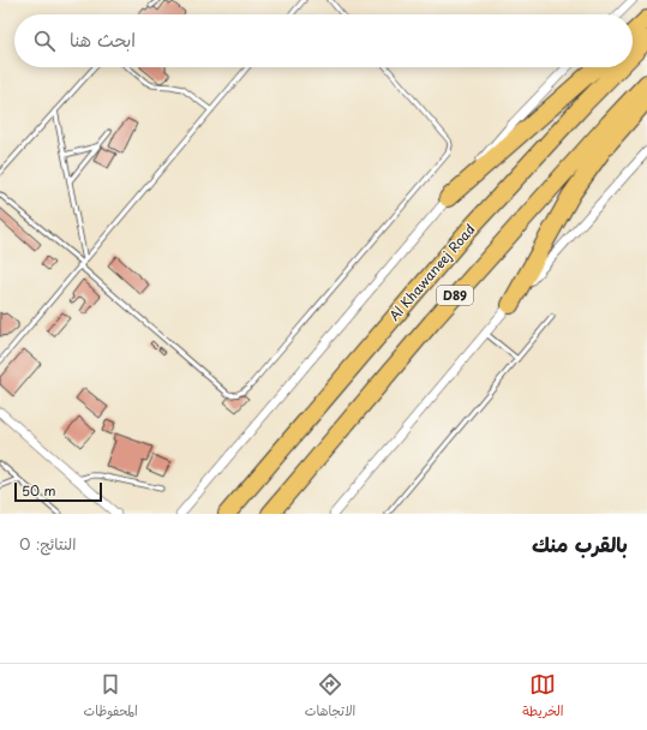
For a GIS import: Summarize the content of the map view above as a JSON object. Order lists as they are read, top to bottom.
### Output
{
  "streets": {
    "highway": ["Al Khawaneej Road", "D89"]
  },
  "scale_bar": "50 m",
  "page": {
    "search": "ابحث هنا",
    "scale": "50 m",
    "heading": ["بالقرب منك", "النتائج: 0"],
    "nav": ["الخريطة", "الاتجاهات", "المحفوظات"]
  }
}
